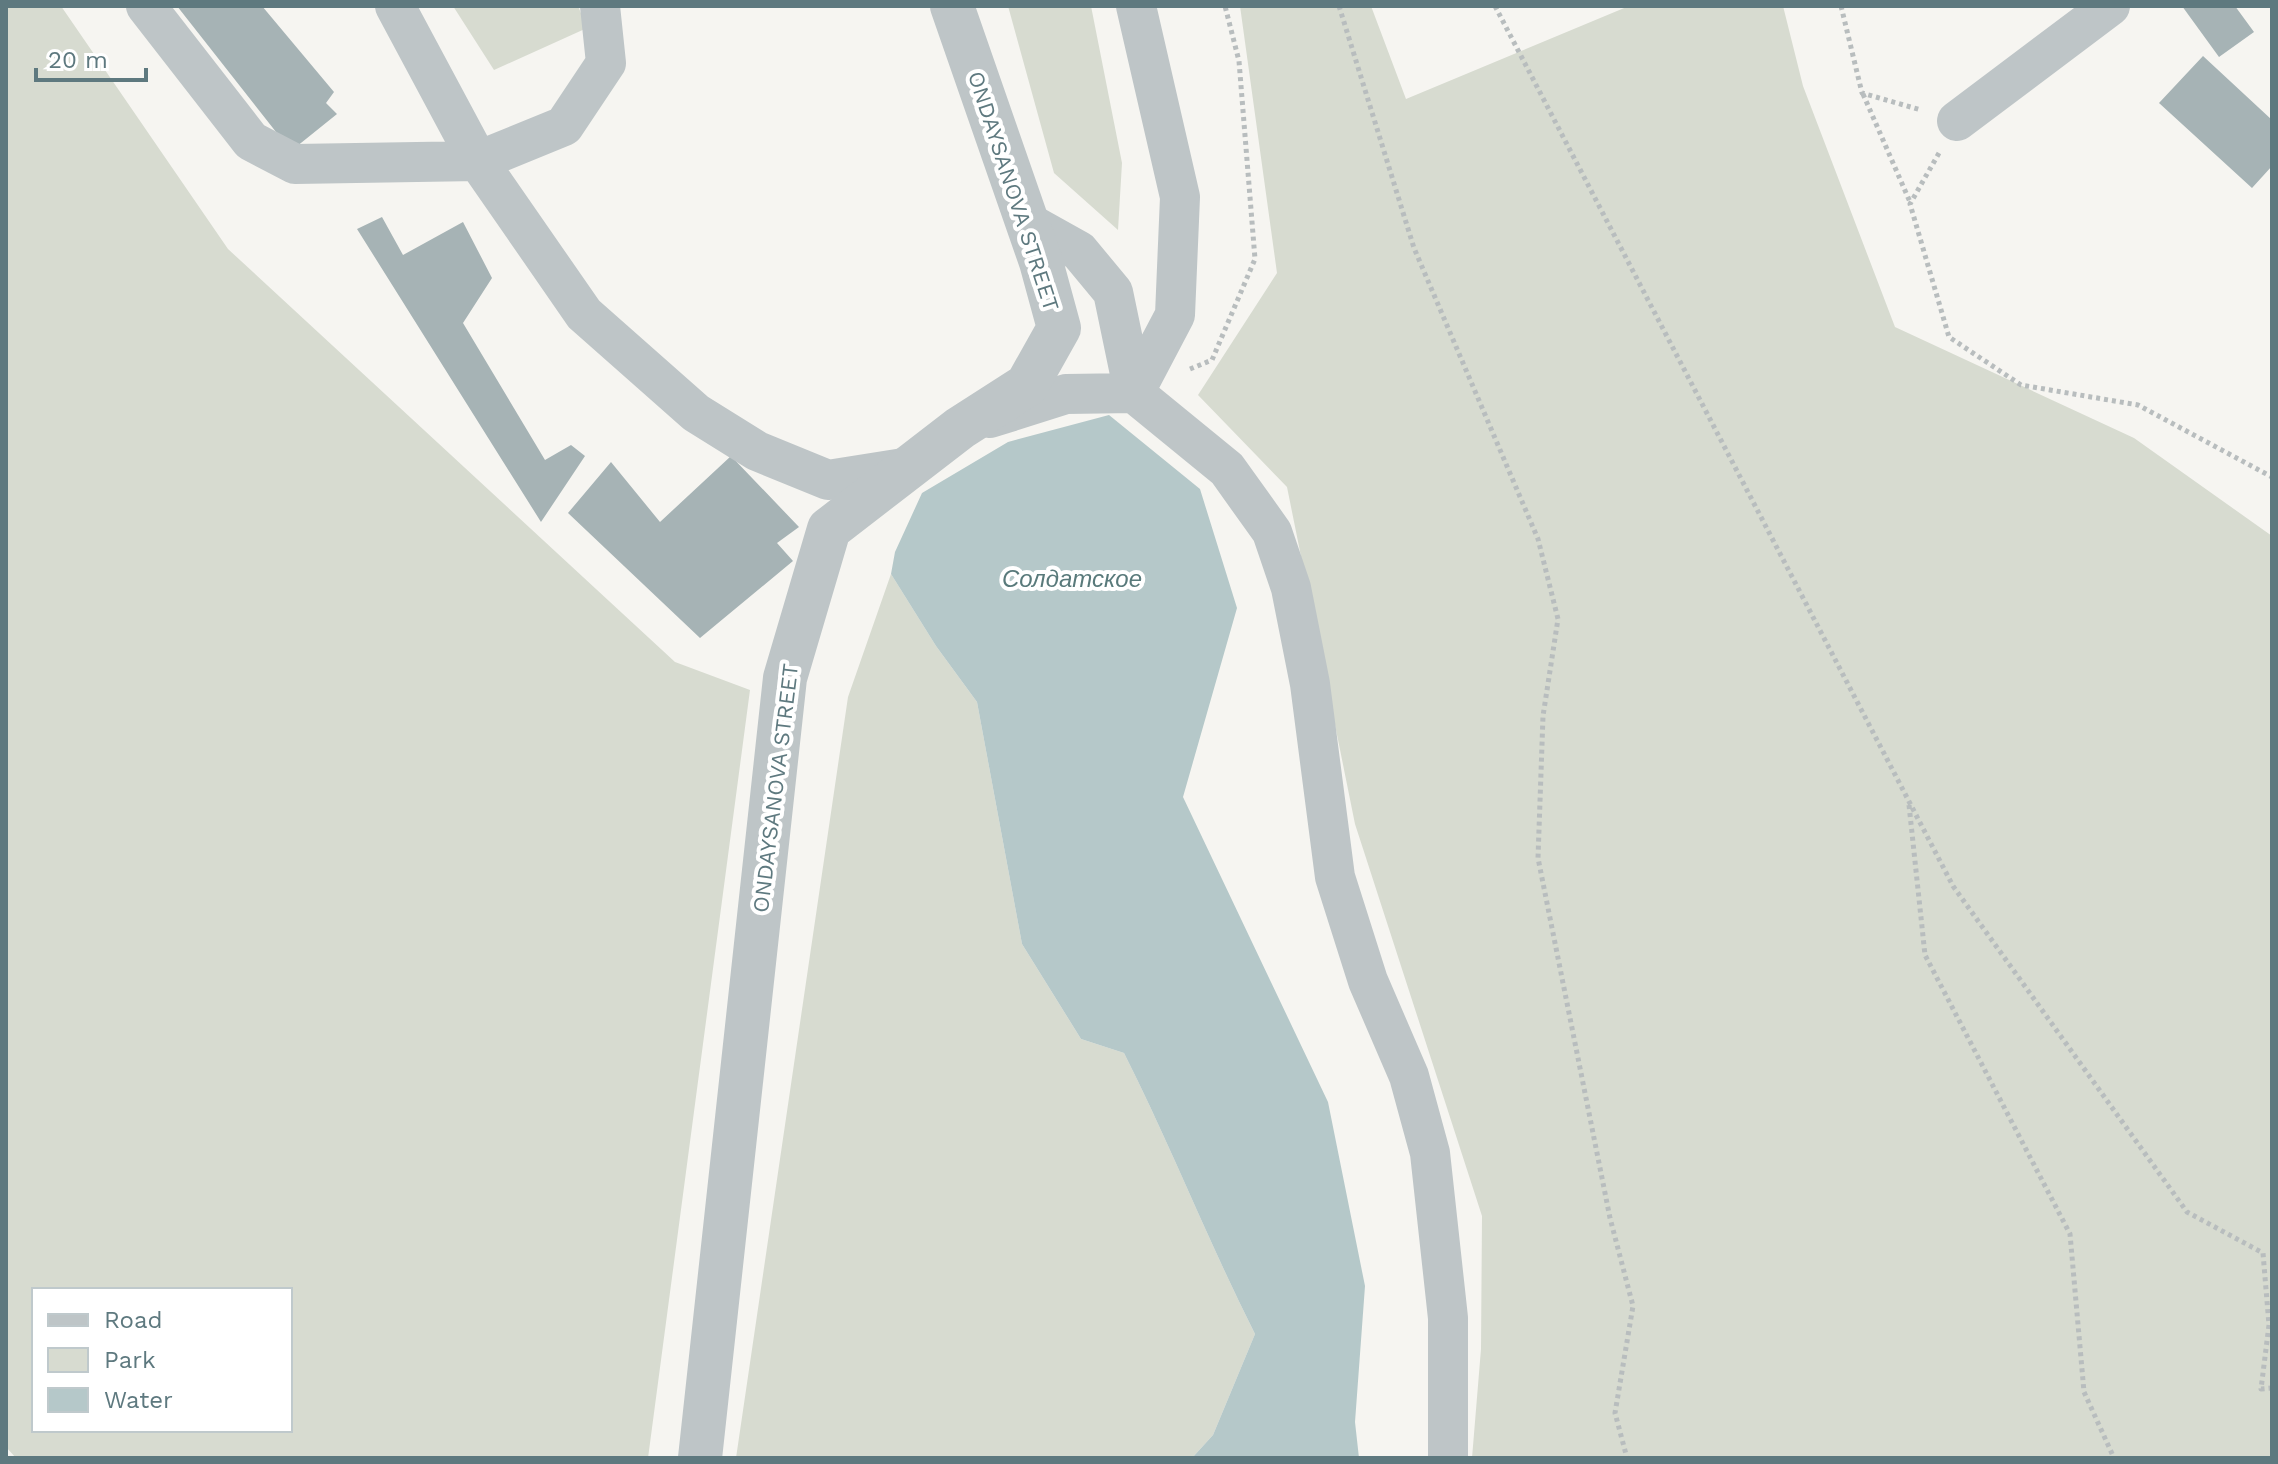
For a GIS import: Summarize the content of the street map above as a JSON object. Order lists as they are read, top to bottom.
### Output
{
  "streets": {
    "street": ["ONDAYSANOVA STREET"]
  },
  "water": ["Солдатское"],
  "legend": ["Road", "Park", "Water"],
  "scale_bar": "20 m"
}
